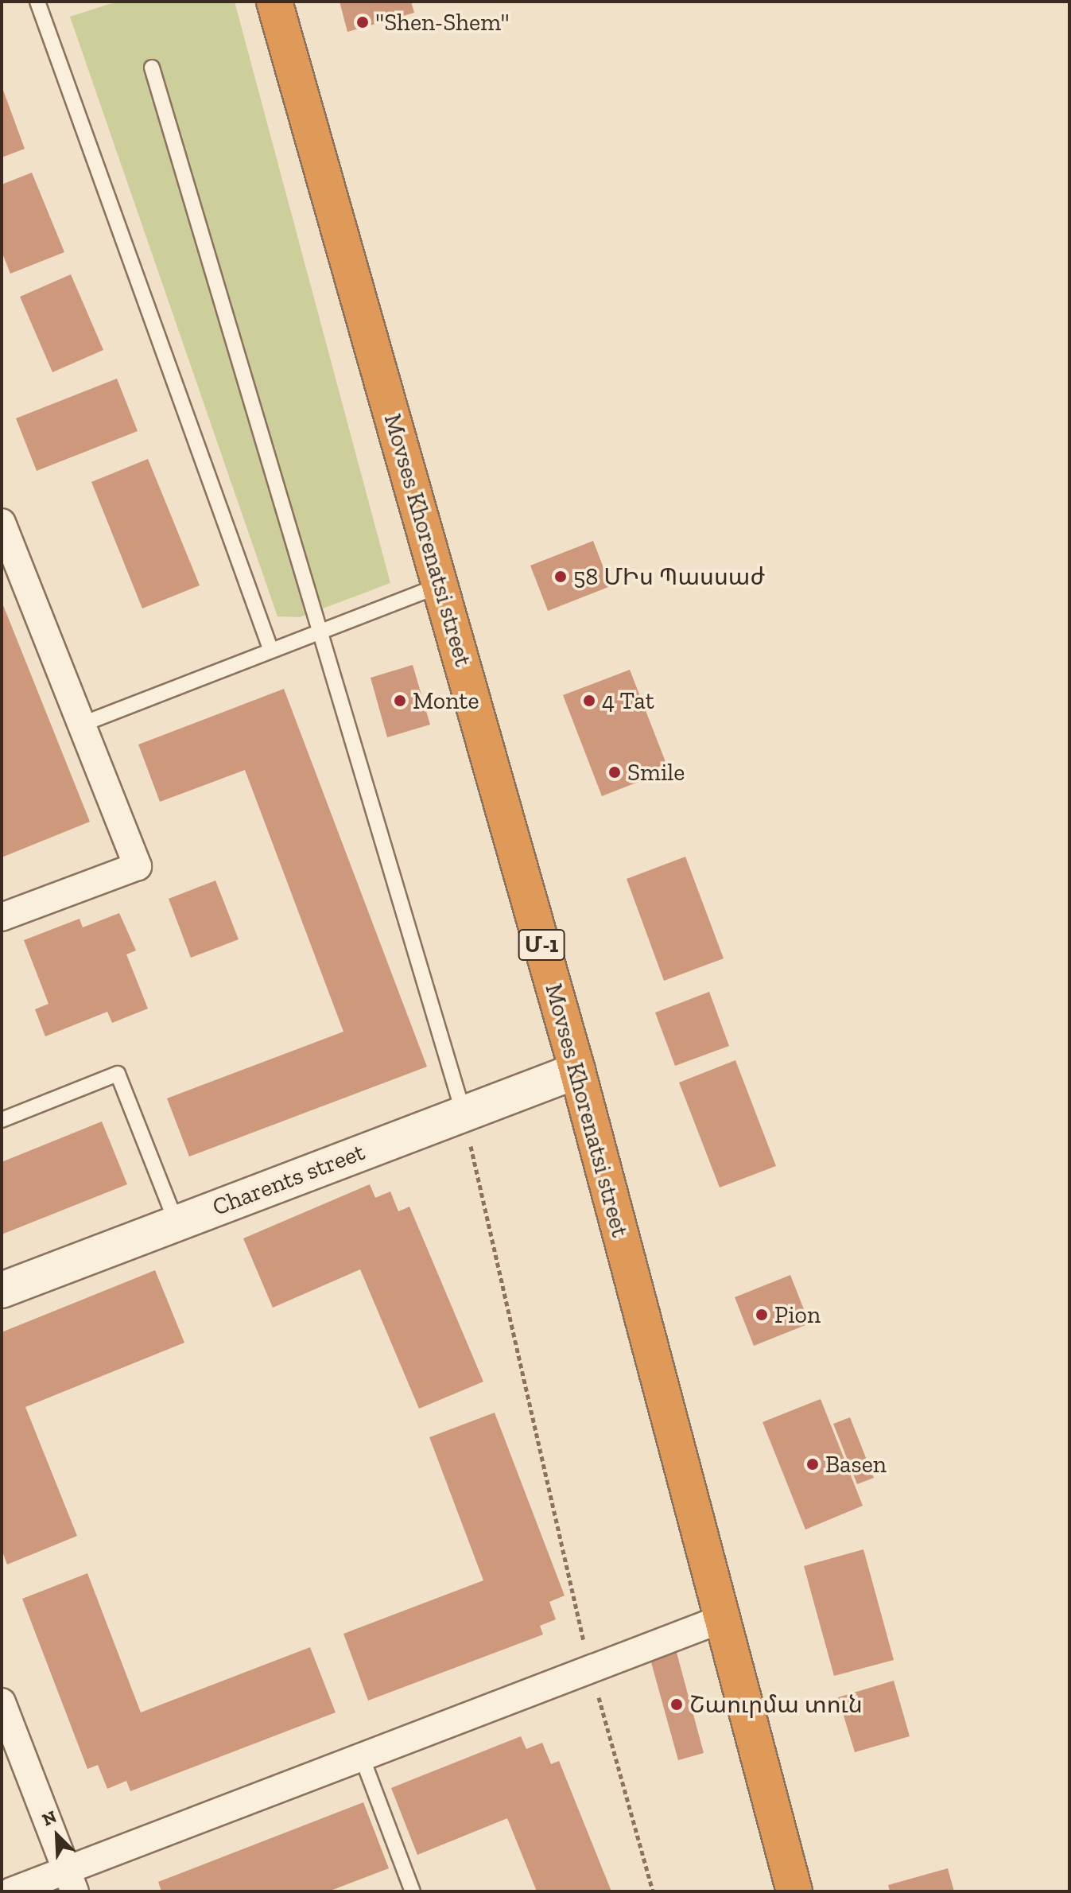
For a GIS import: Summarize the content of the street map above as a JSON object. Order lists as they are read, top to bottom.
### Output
{
  "streets": {
    "highway": ["Movses Khorenatsi street", "Մ-1"],
    "street": ["Charents street"]
  },
  "crossings": [
    ["Movses Khorenatsi street", "Charents street"]
  ],
  "places": [
    "\"Shen-Shem\"",
    "58 ՄԻս Պասսաժ",
    "Monte",
    "4 Tat",
    "Smile",
    "Pion",
    "Basen",
    "Շաուրմա տուն"
  ],
  "north": "top left"
}
